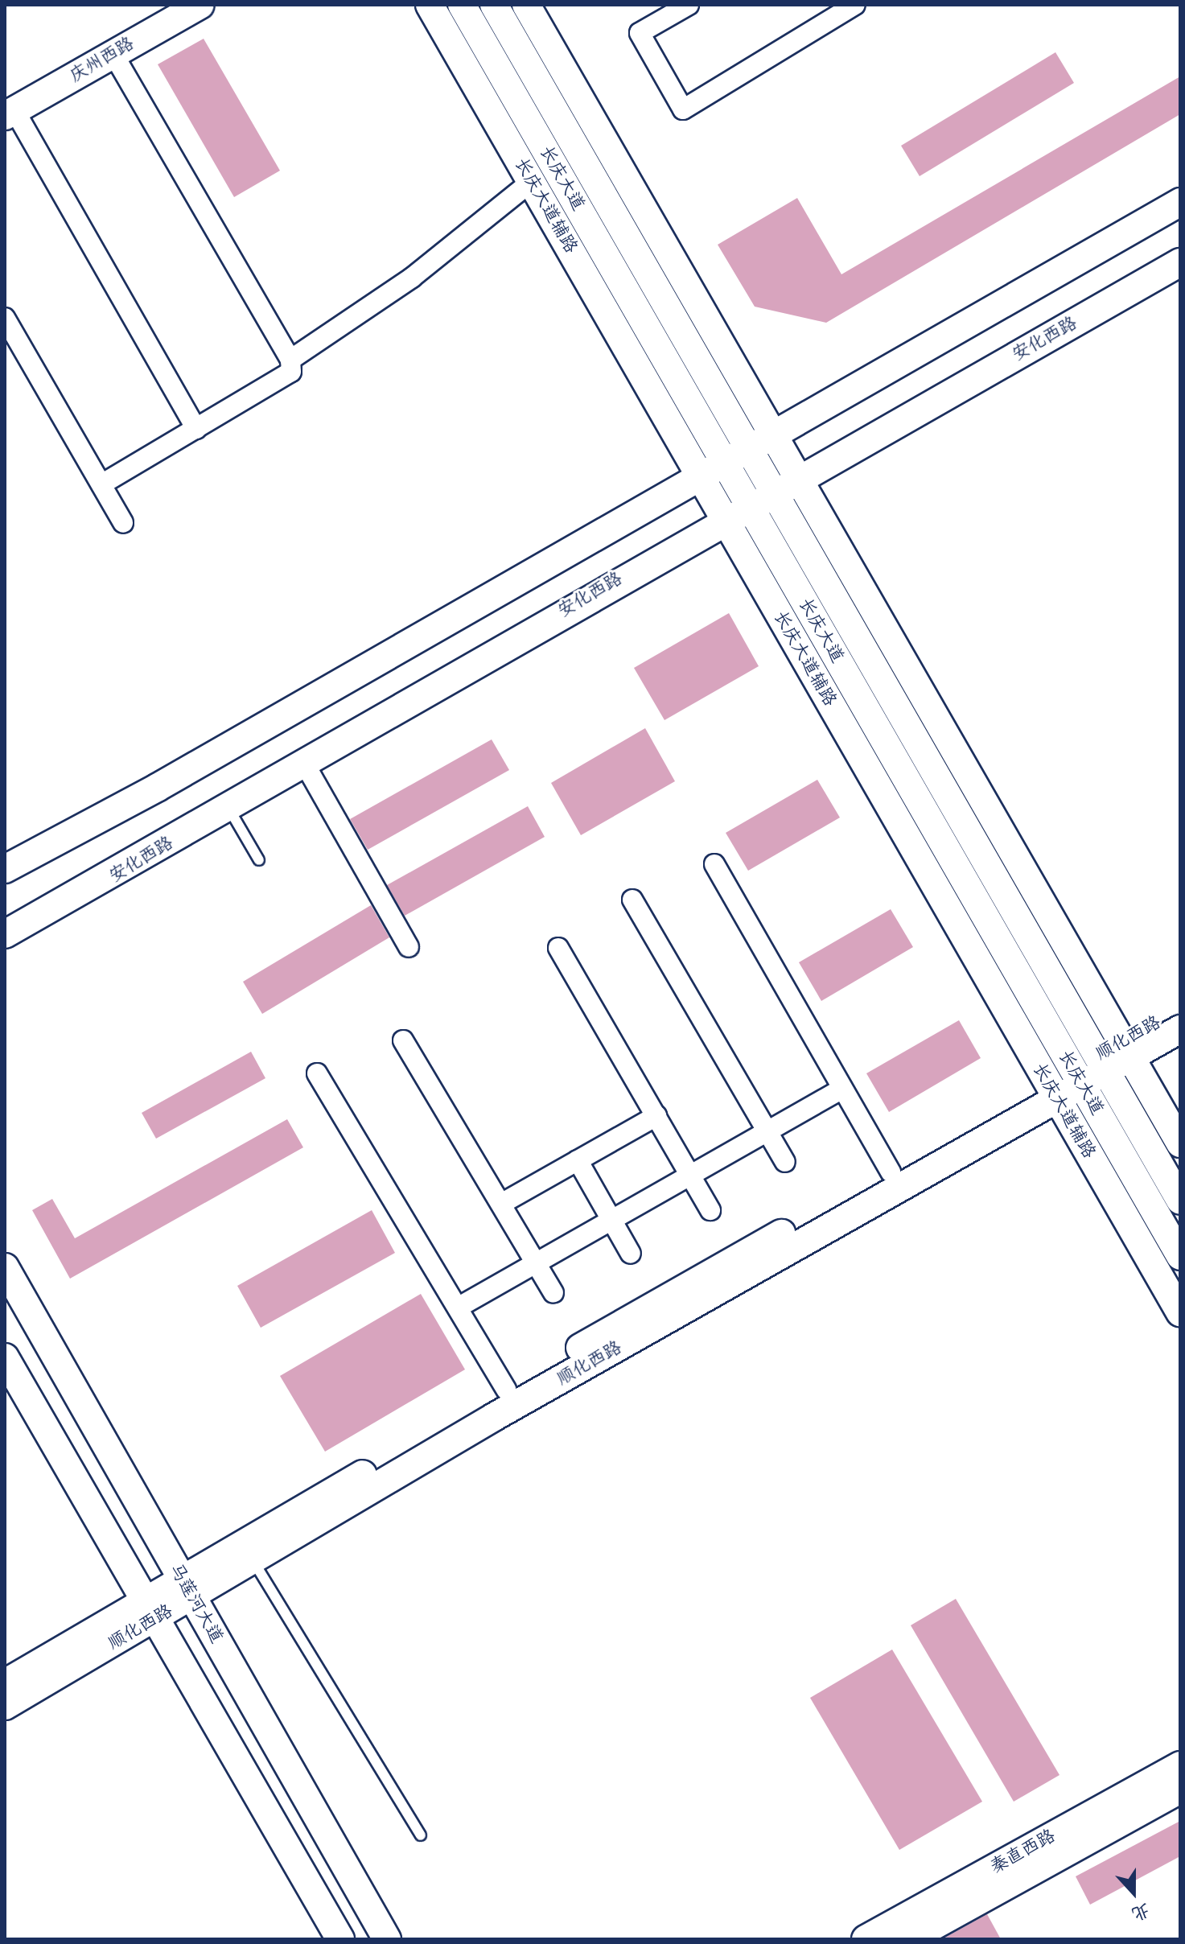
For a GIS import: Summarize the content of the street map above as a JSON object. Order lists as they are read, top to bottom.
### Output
{
  "streets": {
    "main road": [
      "庆州西路",
      "长庆大道",
      "长庆大道辅路",
      "安化西路",
      "顺化西路",
      "马莲河大道",
      "秦直西路"
    ]
  },
  "crossings": [
    ["长庆大道", "安化西路"],
    ["长庆大道", "顺化西路"],
    ["长庆大道辅路", "安化西路"],
    ["长庆大道辅路", "顺化西路"],
    ["顺化西路", "马莲河大道"]
  ],
  "north": "bottom"
}
